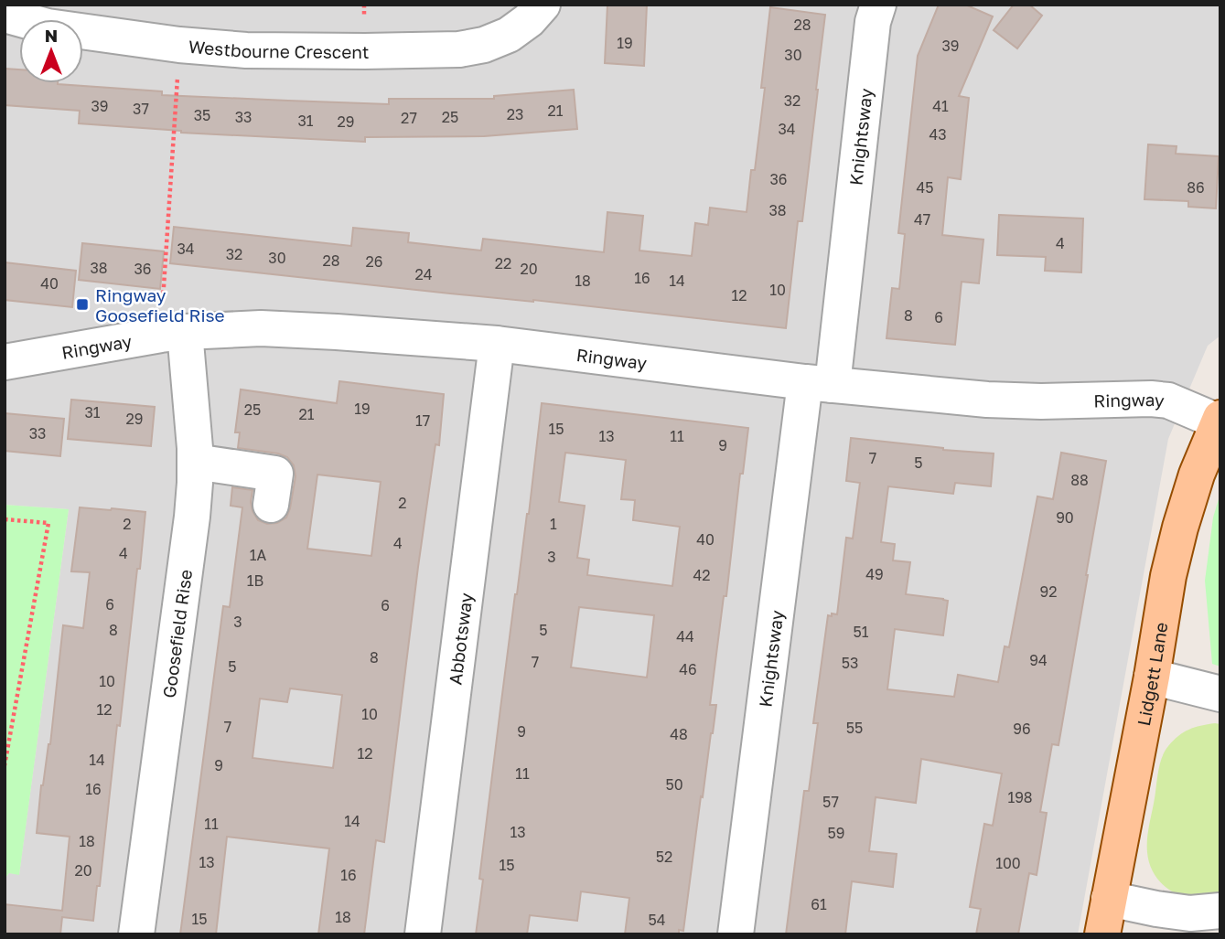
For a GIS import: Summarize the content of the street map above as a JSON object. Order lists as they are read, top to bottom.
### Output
{
  "streets": {
    "main road": ["Lidgett Lane"],
    "street": [
      "Westbourne Crescent",
      "Knightsway",
      "Ringway",
      "Goosefield Rise",
      "Abbotsway"
    ]
  },
  "crossings": [
    ["Knightsway", "Ringway"],
    ["Ringway", "Goosefield Rise"],
    ["Ringway", "Abbotsway"],
    ["Ringway", "Lidgett Lane"]
  ],
  "places": {
    "transit": ["Ringway Goosefield Rise"]
  },
  "house_numbers": [
    "28",
    "19",
    "39",
    "30",
    "32",
    "39",
    "41",
    "37",
    "21",
    "23",
    "35",
    "33",
    "25",
    "27",
    "31",
    "29",
    "34",
    "43",
    "36",
    "45",
    "86",
    "38",
    "47",
    "4",
    "34",
    "32",
    "30",
    "28",
    "26",
    "22",
    "38",
    "36",
    "20",
    "24",
    "16",
    "18",
    "14",
    "40",
    "10",
    "12",
    "8",
    "6",
    "19",
    "25",
    "31",
    "21",
    "29",
    "17",
    "15",
    "33",
    "13",
    "11",
    "9",
    "7",
    "5",
    "88",
    "2",
    "90",
    "2",
    "1",
    "40",
    "4",
    "4",
    "1A",
    "3",
    "49",
    "42",
    "1B",
    "92",
    "6",
    "6",
    "3",
    "8",
    "5",
    "51",
    "44",
    "8",
    "94",
    "7",
    "53",
    "5",
    "46",
    "10",
    "12",
    "10",
    "7",
    "55",
    "96",
    "9",
    "48",
    "12",
    "14",
    "9",
    "11",
    "50",
    "16",
    "198",
    "57",
    "14",
    "11",
    "13",
    "59",
    "18",
    "52",
    "13",
    "100",
    "15",
    "20",
    "16",
    "61",
    "18",
    "15",
    "54"
  ],
  "north": "top"
}
